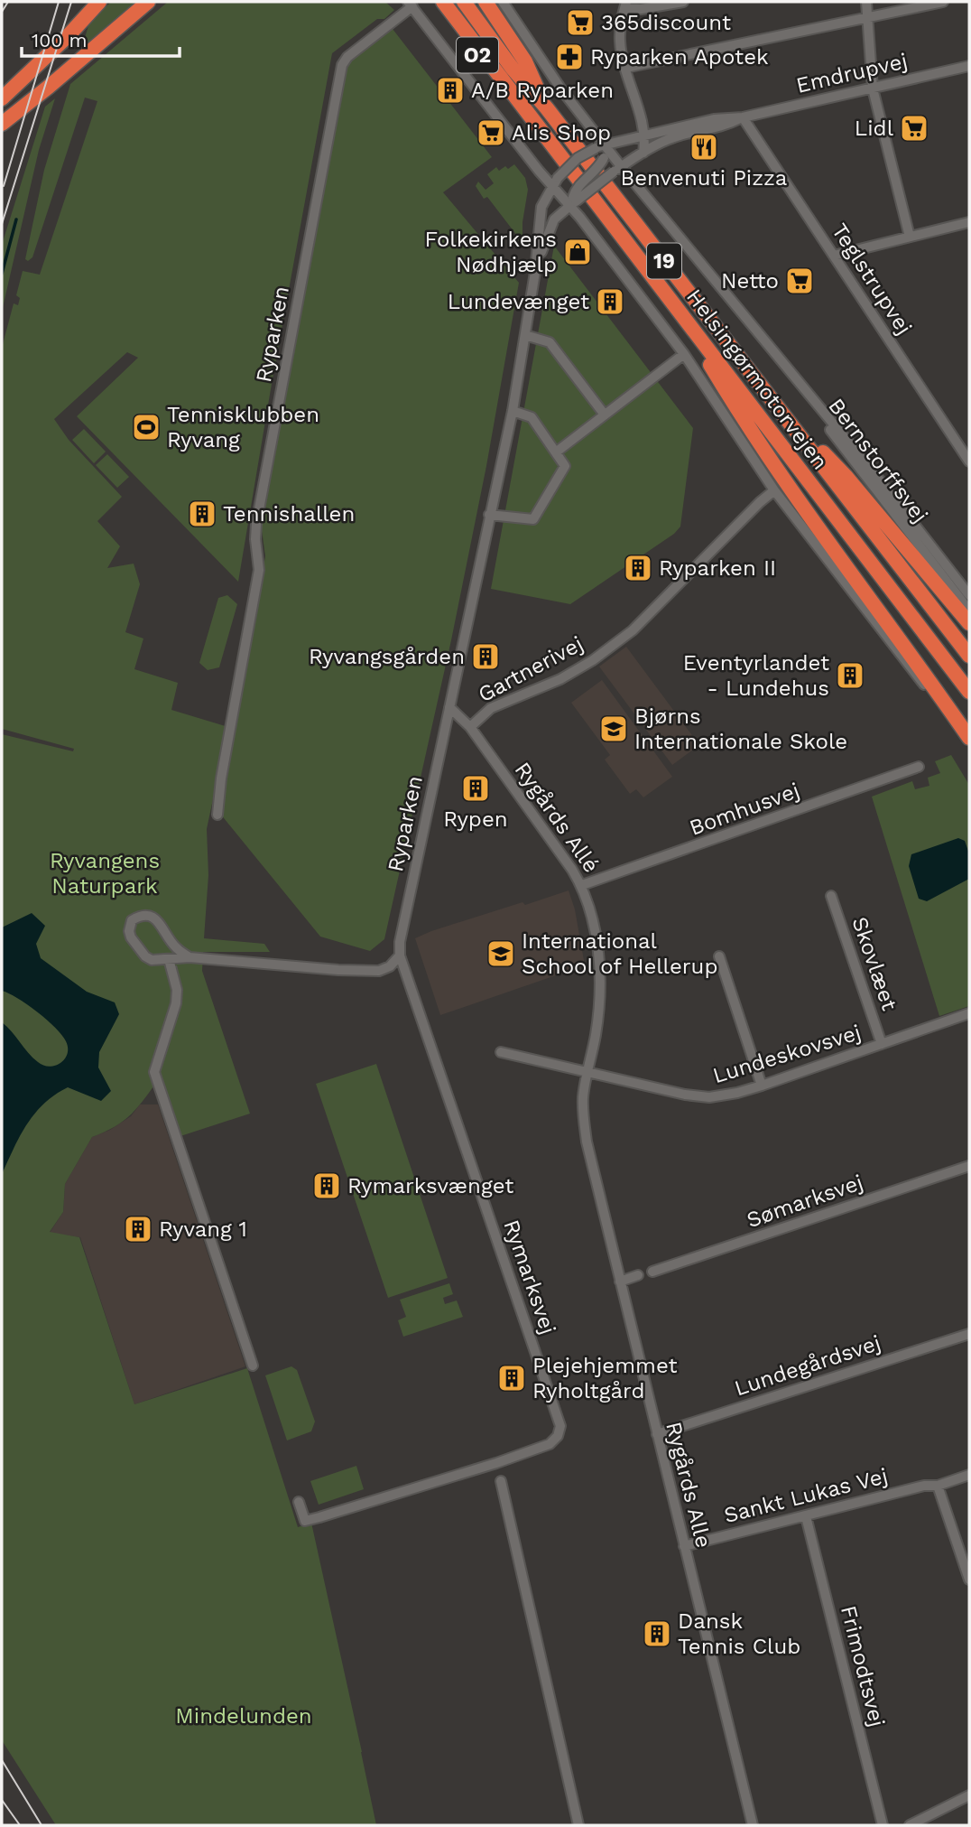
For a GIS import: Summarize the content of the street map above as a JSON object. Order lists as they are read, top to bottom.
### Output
{
  "streets": {
    "highway": ["O2", "19", "Helsingørmotorvejen"],
    "street": [
      "Emdrupvej",
      "Teglstrupvej",
      "Ryparken",
      "Bernstorffsvej",
      "Gartnerivej",
      "Bomhusvej",
      "Rygårds Allé",
      "Skovlæet",
      "Lundeskovsvej",
      "Sømarksvej",
      "Rymarksvej",
      "Lundegårdsvej",
      "Rygårds Alle",
      "Sankt Lukas Vej",
      "Frimodtsvej"
    ]
  },
  "crossings": [
    ["O2", "Helsingørmotorvejen"],
    ["Emdrupvej", "Teglstrupvej"],
    ["Emdrupvej", "Ryparken"],
    ["Ryparken", "Rygårds Allé"],
    ["Ryparken", "Rymarksvej"],
    ["Gartnerivej", "Rygårds Allé"],
    ["Bomhusvej", "Rygårds Allé"],
    ["Rygårds Allé", "Rygårds Alle"],
    ["Skovlæet", "Lundeskovsvej"],
    ["Lundeskovsvej", "Rygårds Alle"],
    ["Lundegårdsvej", "Rygårds Alle"],
    ["Rygårds Alle", "Sankt Lukas Vej"],
    ["Sankt Lukas Vej", "Frimodtsvej"]
  ],
  "parks": ["Ryvangens Naturpark", "Mindelunden"],
  "places": {
    "supermarket": [
      "365discount",
      "Lidl",
      "Alis Shop",
      "Netto"
    ],
    "pharmacy": ["Ryparken Apotek"],
    "building": [
      "A/B Ryparken",
      "Lundevænget",
      "Tennishallen",
      "Ryparken II",
      "Ryvangsgården",
      "Eventyrlandet - Lundehus",
      "Rypen",
      "Rymarksvænget",
      "Ryvang 1",
      "Plejehjemmet Ryholtgård",
      "Dansk Tennis Club"
    ],
    "restaurant": ["Benvenuti Pizza"],
    "shop": ["Folkekirkens Nødhjælp"],
    "sports": ["Tennisklubben Ryvang"],
    "school or university": ["Bjørns Internationale Skole", "International School of Hellerup"]
  },
  "scale_bar": "100 m"
}
